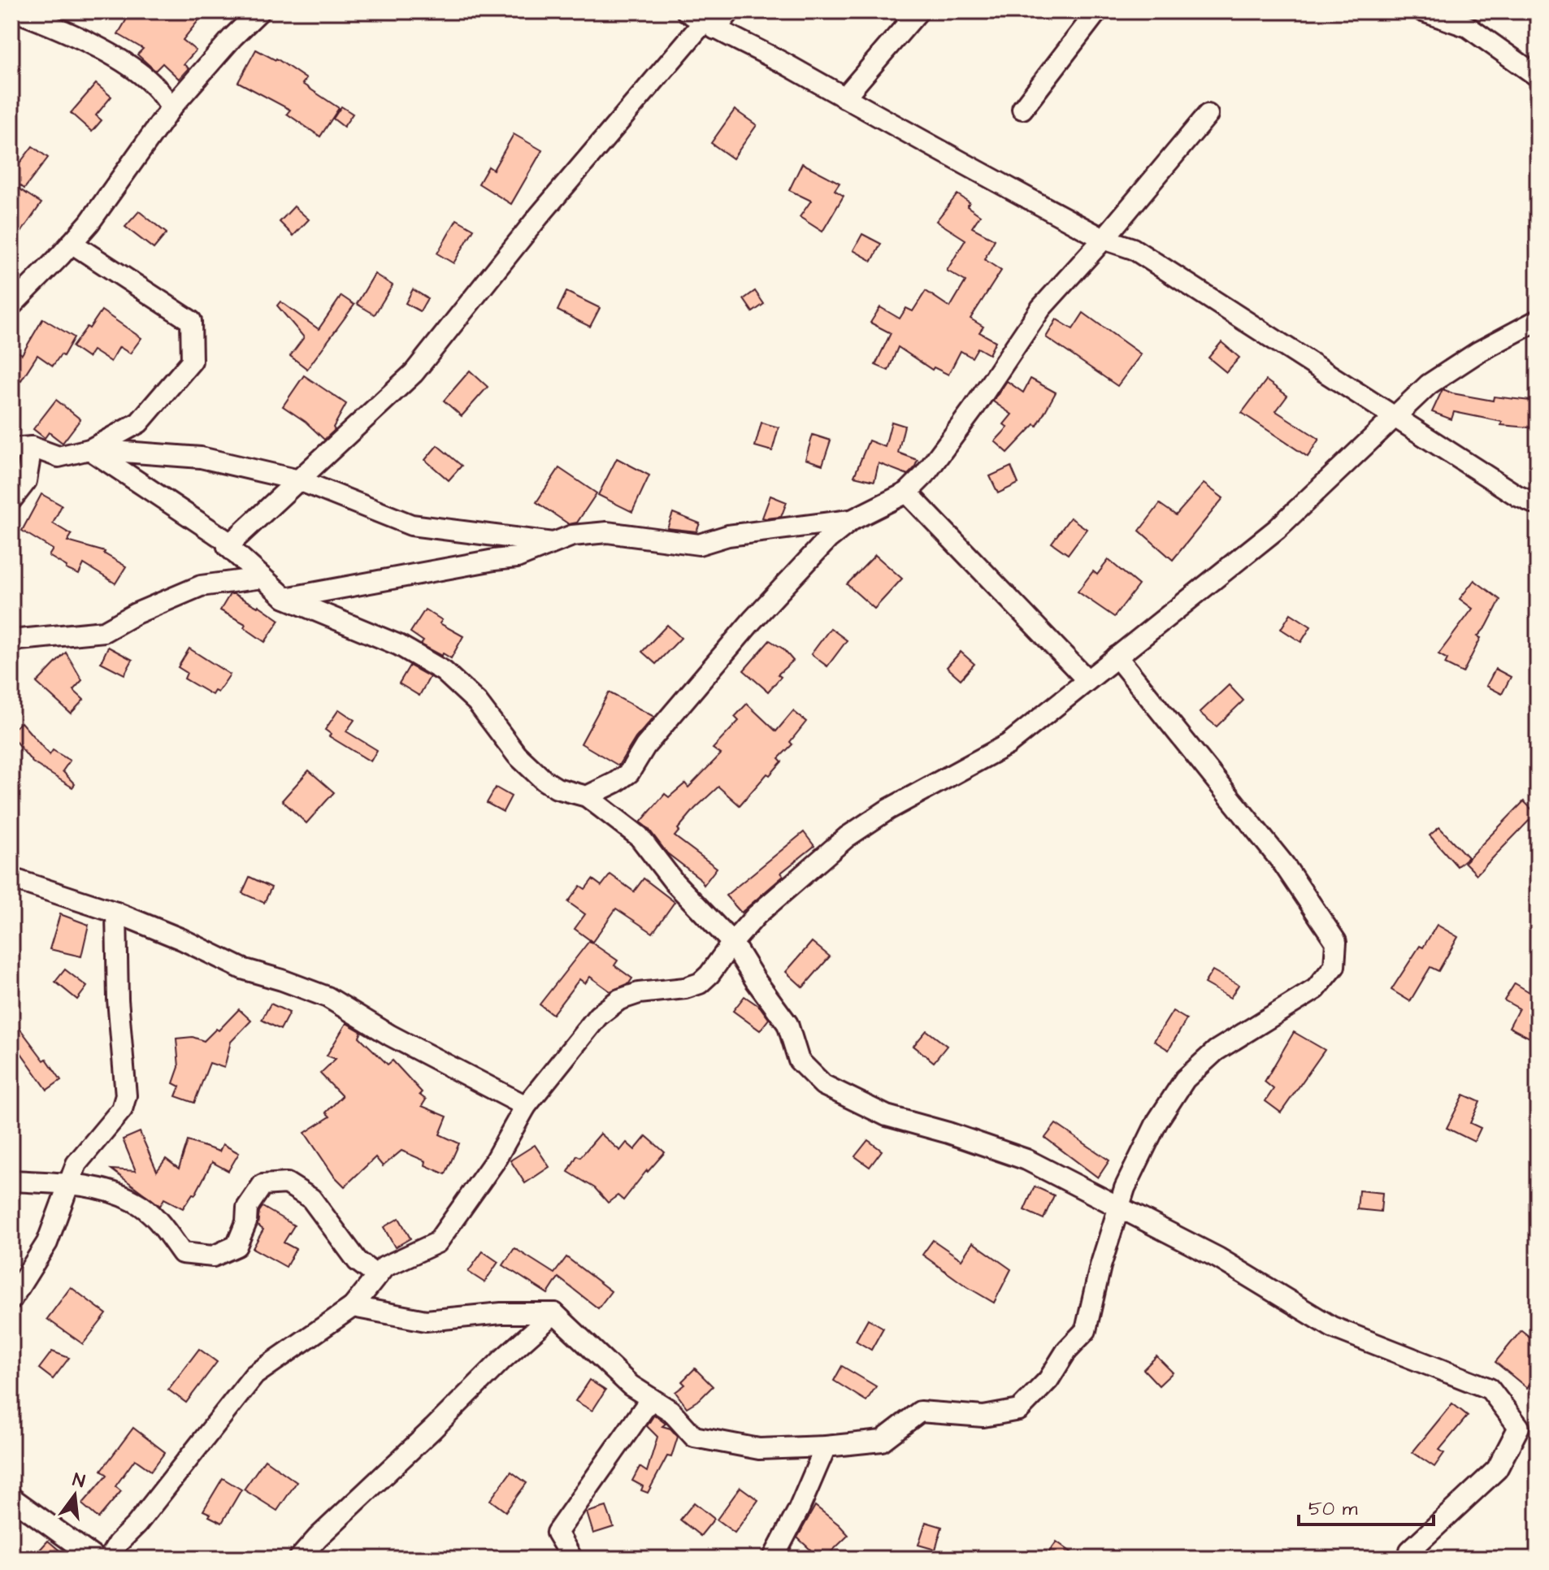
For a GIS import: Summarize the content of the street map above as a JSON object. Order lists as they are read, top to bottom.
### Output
{
  "scale_bar": "50 m",
  "north": "top"
}
